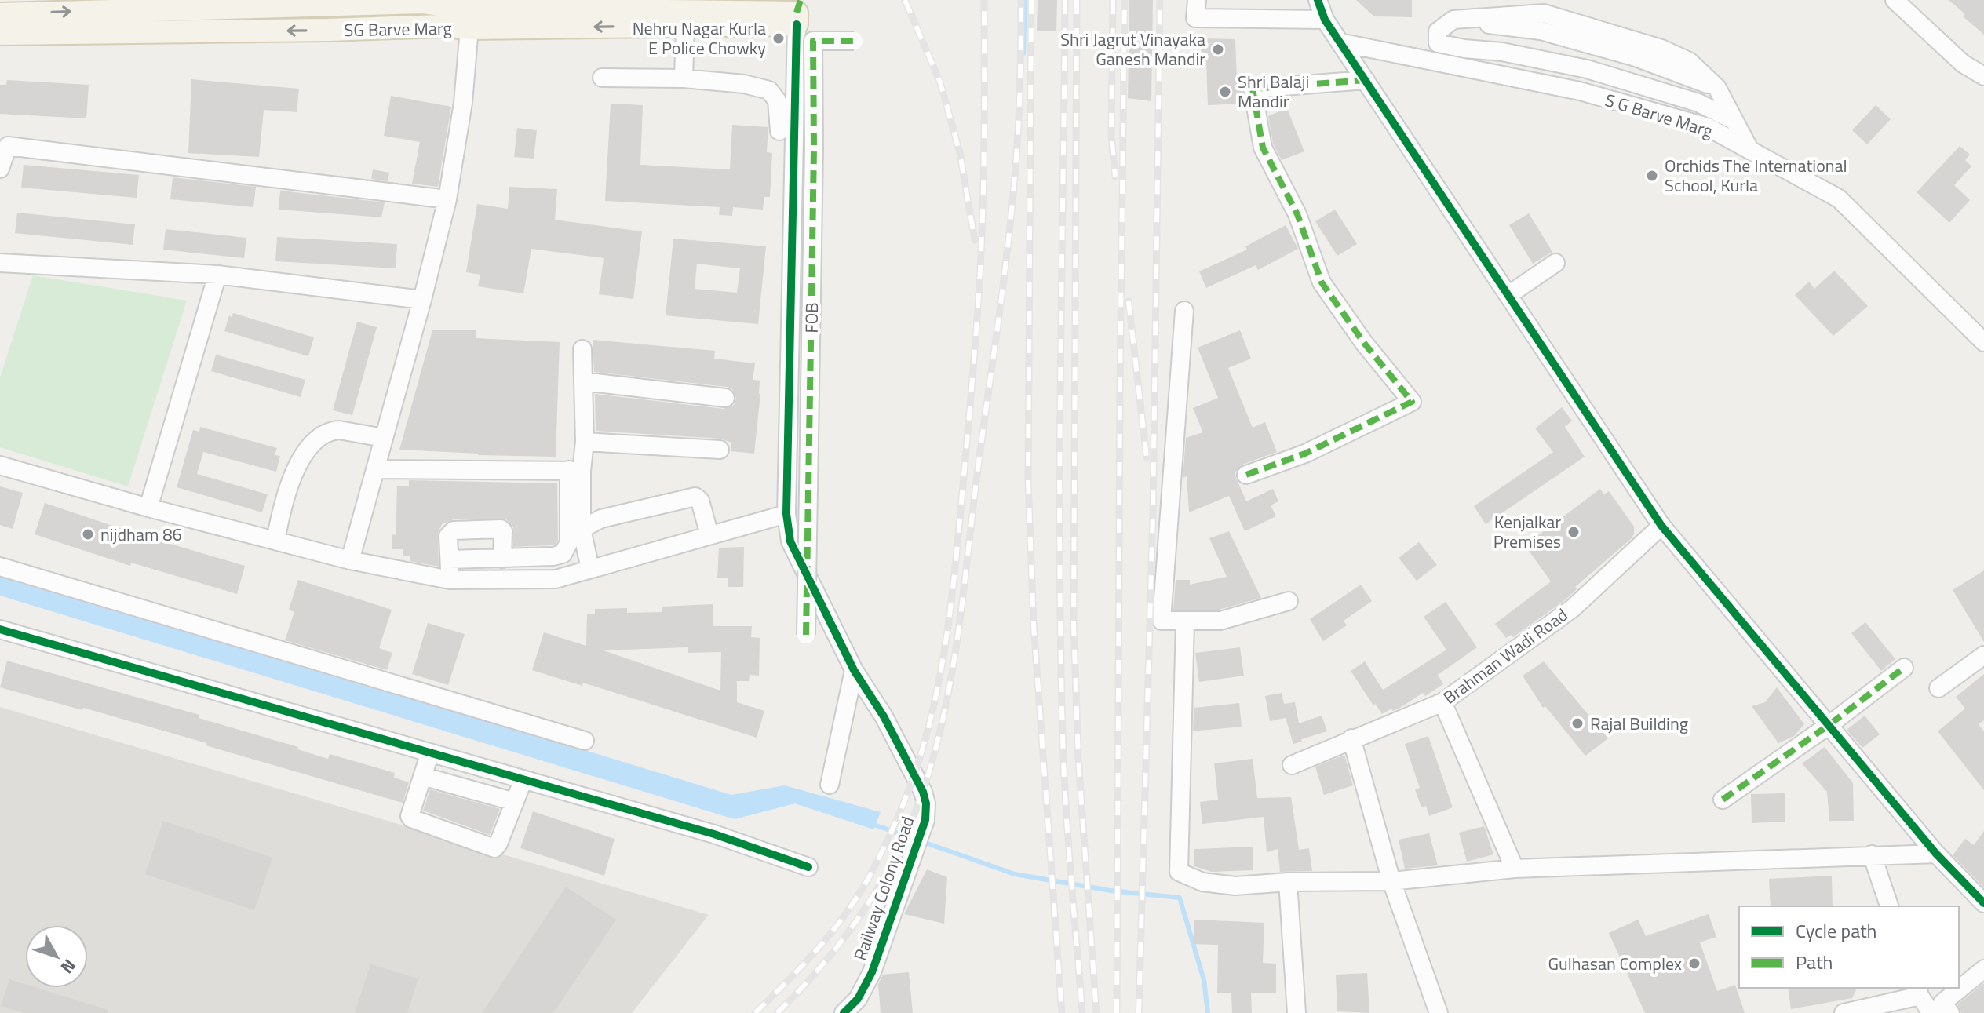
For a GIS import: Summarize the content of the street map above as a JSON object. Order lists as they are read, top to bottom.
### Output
{
  "streets": {
    "main road": ["SG Barve Marg"],
    "street": [
      "S G Barve Marg",
      "FOB",
      "Brahman Wadi Road",
      "Railway Colony Road"
    ]
  },
  "crossings": [
    ["SG Barve Marg", "Railway Colony Road"]
  ],
  "places": [
    "Nehru Nagar Kurla E Police Chowky",
    "Shri Jagrut Vinayaka Ganesh Mandir",
    "Shri Balaji Mandir",
    "Orchids The International School, Kurla",
    "Kenjalkar Premises",
    "nijdham 86",
    "Rajal Building",
    "Gulhasan Complex"
  ],
  "legend": ["Cycle path", "Path"],
  "north": "bottom right"
}
